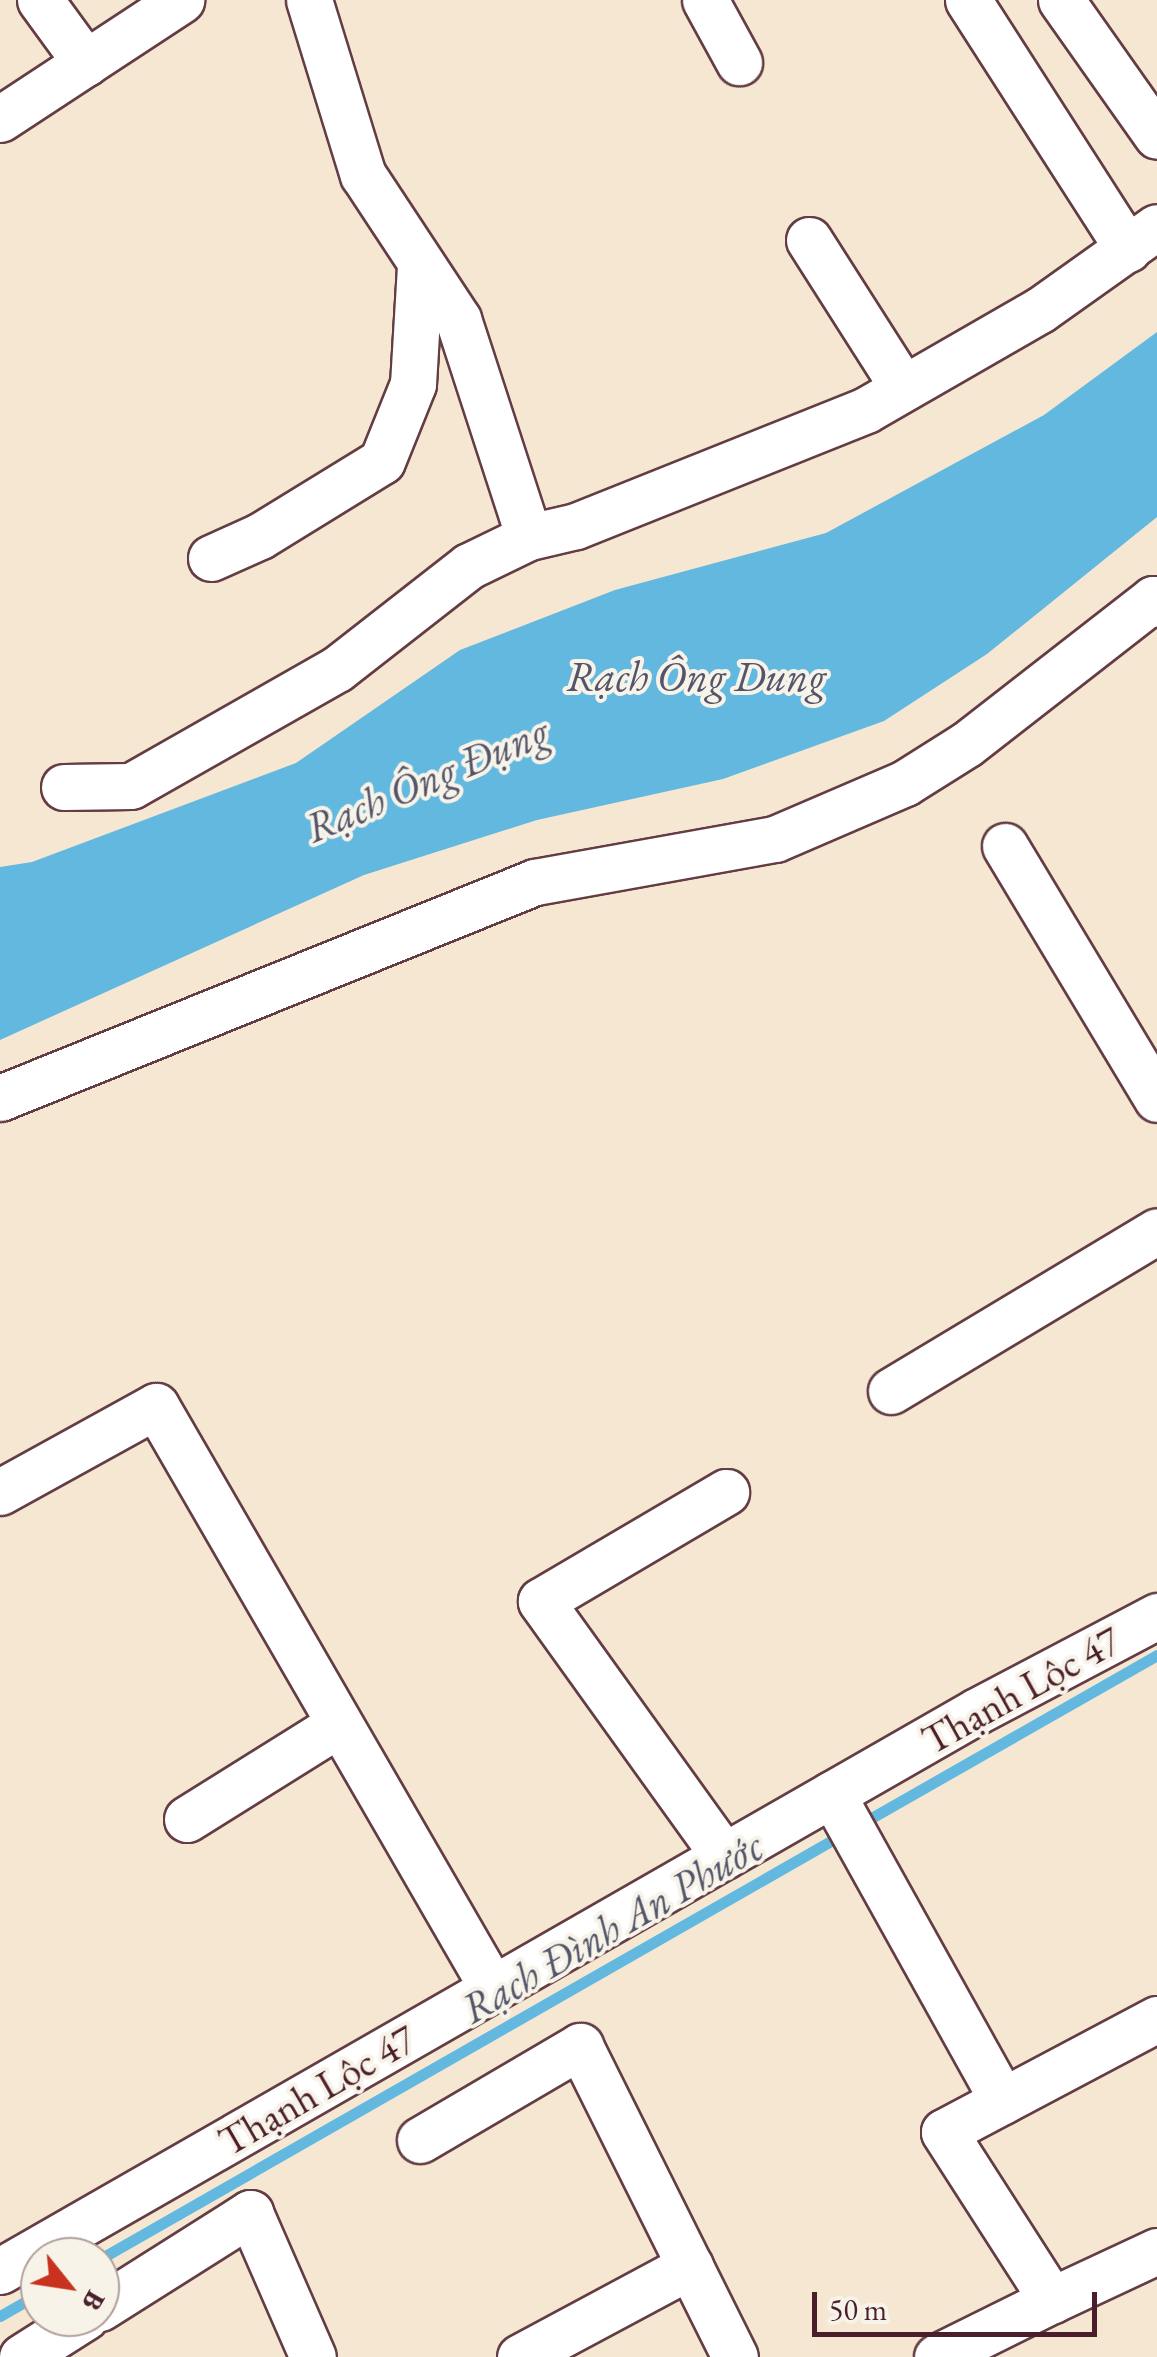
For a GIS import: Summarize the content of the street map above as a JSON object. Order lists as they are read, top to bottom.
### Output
{
  "streets": {
    "street": ["Thạnh Lộc 47"]
  },
  "water": ["Rạch Ông Dung", "Rạch Ông Đụng", "Rạch Đình An Phước"],
  "scale_bar": "50 m",
  "north": "bottom right"
}
